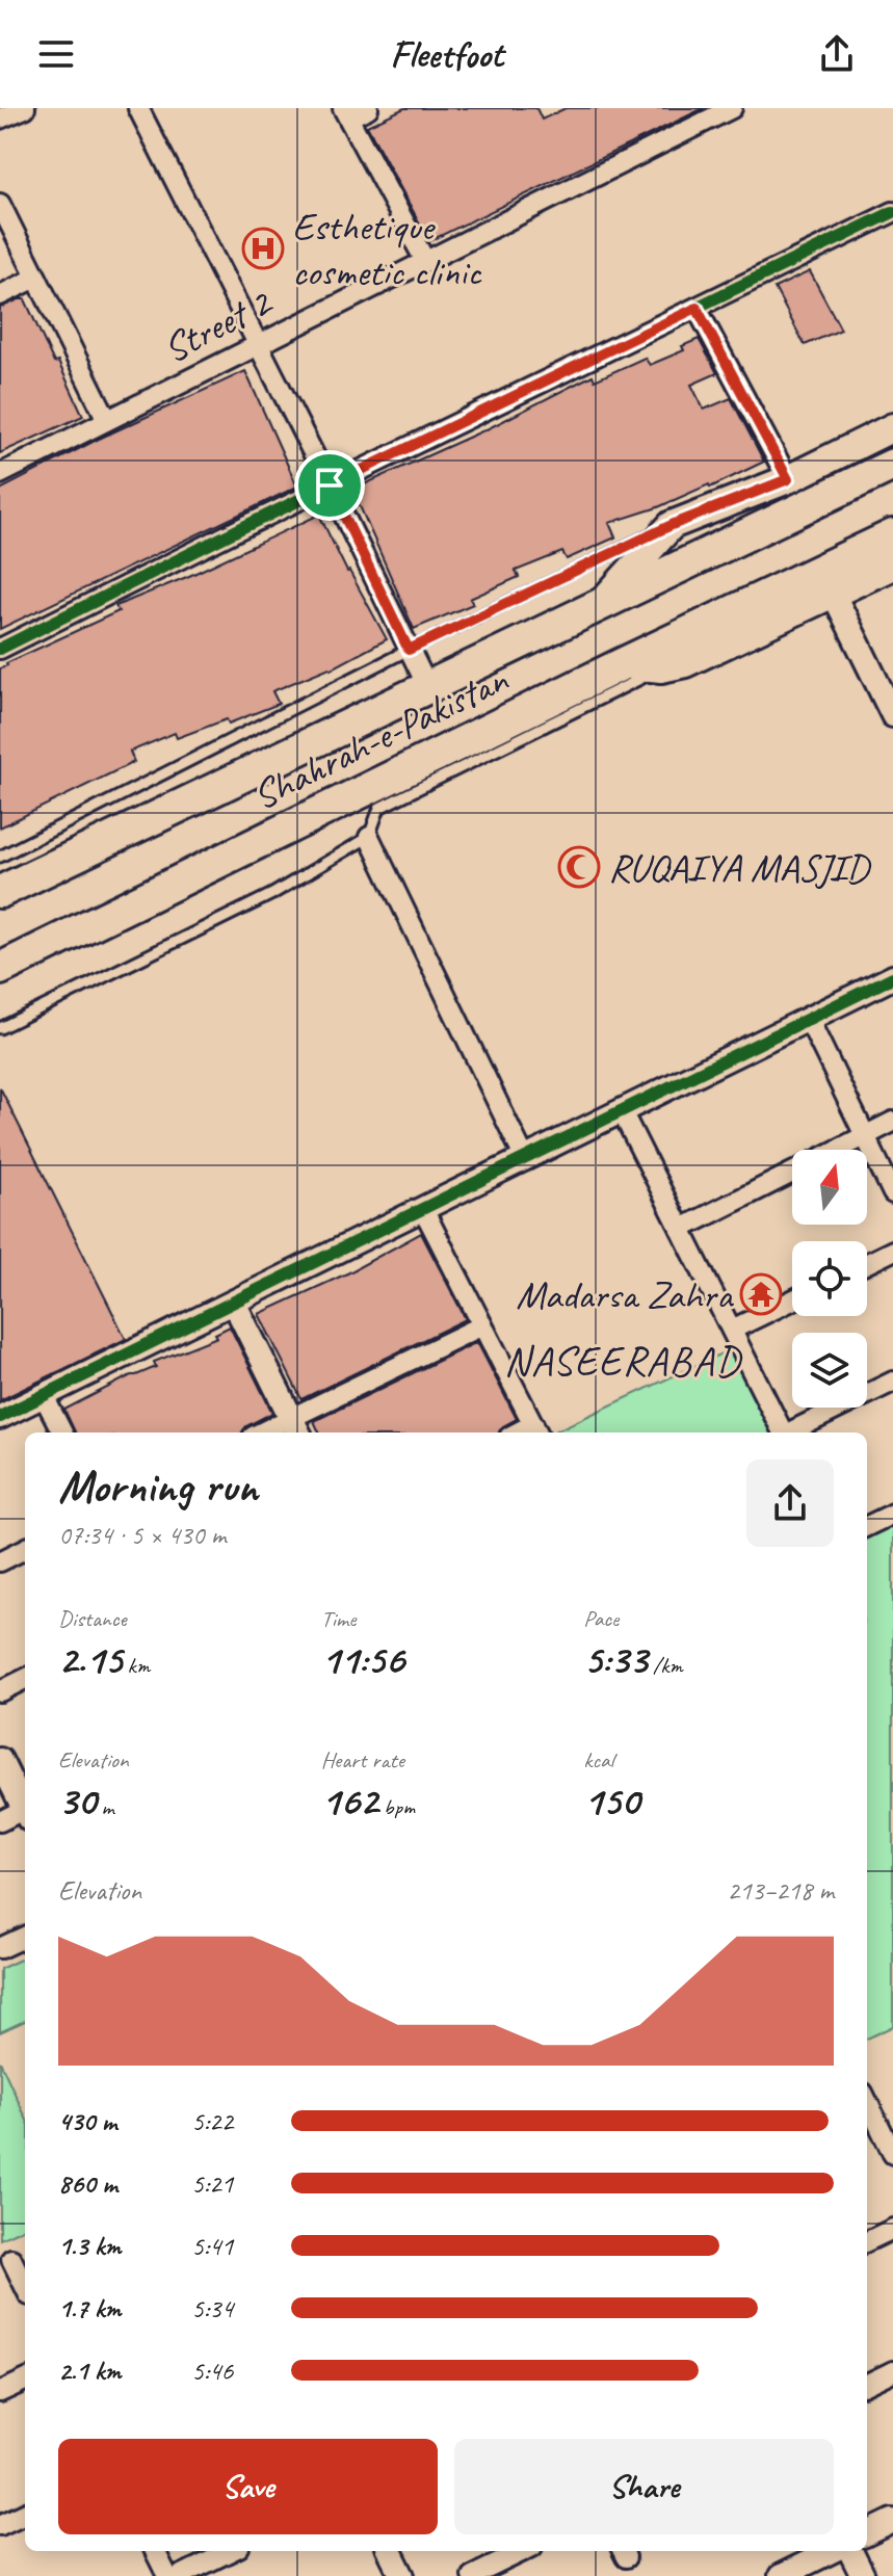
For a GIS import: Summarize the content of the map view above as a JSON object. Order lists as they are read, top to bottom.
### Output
{
  "streets": {
    "highway": ["Shahrah-e-Pakistan"],
    "street": ["Street 2"]
  },
  "districts": ["NASEERABAD"],
  "places": {
    "hospital": ["Esthetique cosmetic clinic"],
    "mosque": ["RUQAIYA MASJID"],
    "temple": ["Madarsa Zahra"]
  },
  "north": "top",
  "page": {
    "header": "Fleetfoot",
    "heading": ["Morning run", "07:34 · 5 × 430 m"],
    "stats": [
      ["Distance", "2.15 km"],
      ["Time", "11:56"],
      ["Pace", "5:33 /km"],
      ["Elevation", "30 m"],
      ["Heart rate", "162 bpm"],
      ["kcal", "150"]
    ],
    "chart": ["Elevation", "213–218 m"],
    "list": [
      {
        "name": "430 m",
        "note": "5:22"
      },
      {
        "name": "860 m",
        "note": "5:21"
      },
      {
        "name": "1.3 km",
        "note": "5:41"
      },
      {
        "name": "1.7 km",
        "note": "5:34"
      },
      {
        "name": "2.1 km",
        "note": "5:46"
      }
    ],
    "buttons": ["Save", "Share"]
  }
}
